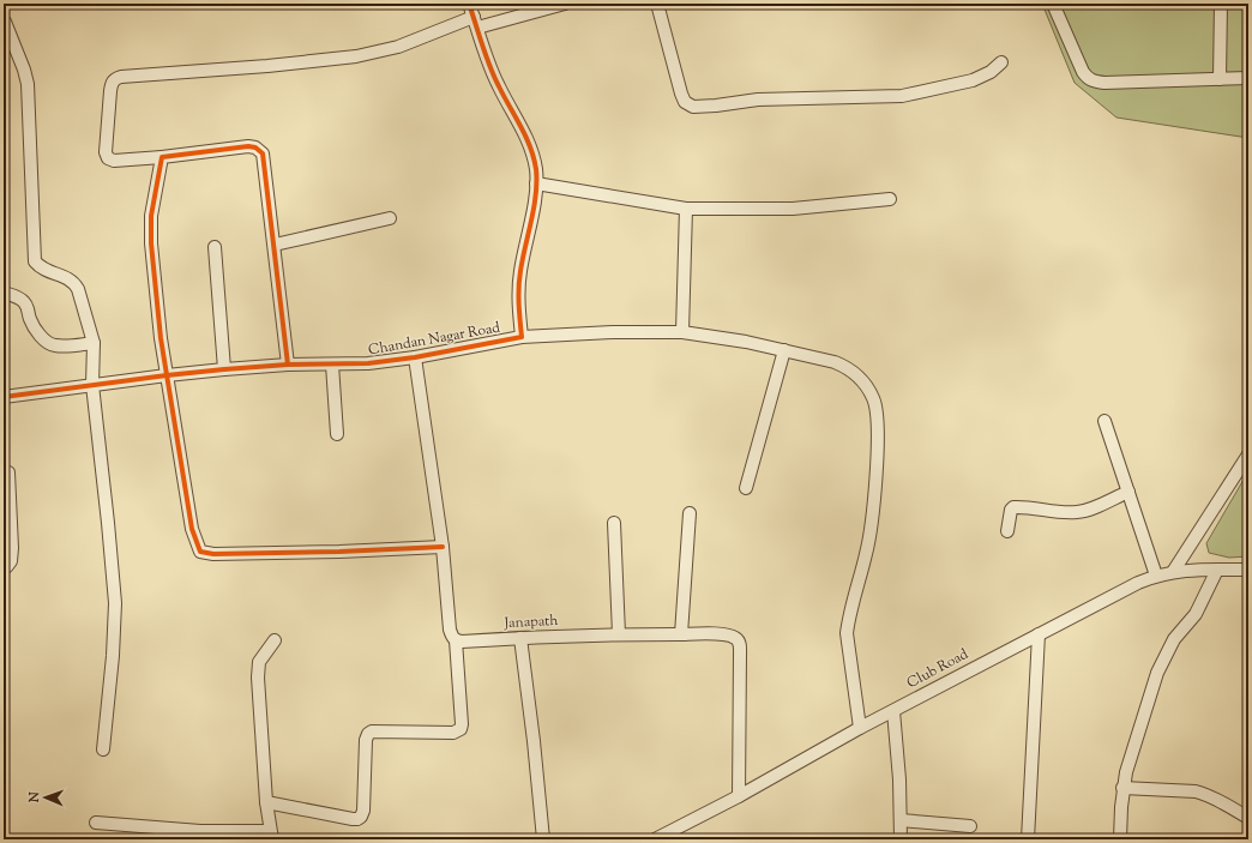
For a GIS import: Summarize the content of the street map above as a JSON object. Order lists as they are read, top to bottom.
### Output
{
  "streets": {
    "street": ["Chandan Nagar Road", "Janapath", "Club Road"]
  },
  "crossings": [
    ["Janapath", "Club Road"]
  ],
  "north": "left"
}
